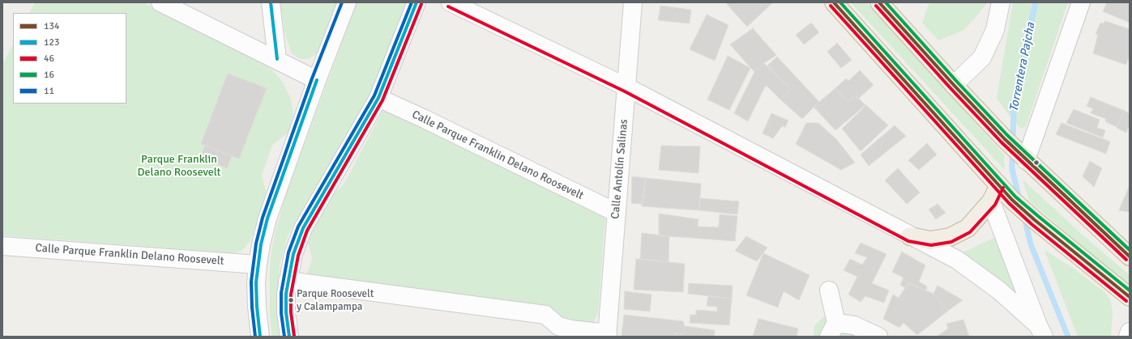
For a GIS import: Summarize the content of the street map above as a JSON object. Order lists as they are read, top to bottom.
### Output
{
  "streets": {
    "street": ["Calle Parque Franklin Delano Roosevelt", "Calle Antolín Salinas"]
  },
  "crossings": [
    ["Calle Parque Franklin Delano Roosevelt", "Calle Antolín Salinas"]
  ],
  "water": ["Torrentera Pajcha"],
  "parks": ["Parque Franklin Delano Roosevelt"],
  "places": ["Parque Roosevelt y Calampampa"],
  "lines": [
    "transit line 134",
    "transit line 123",
    "transit line 16",
    "transit line 11",
    "transit line 46"
  ],
  "legend": [
    "134",
    "123",
    "46",
    "16",
    "11"
  ]
}
